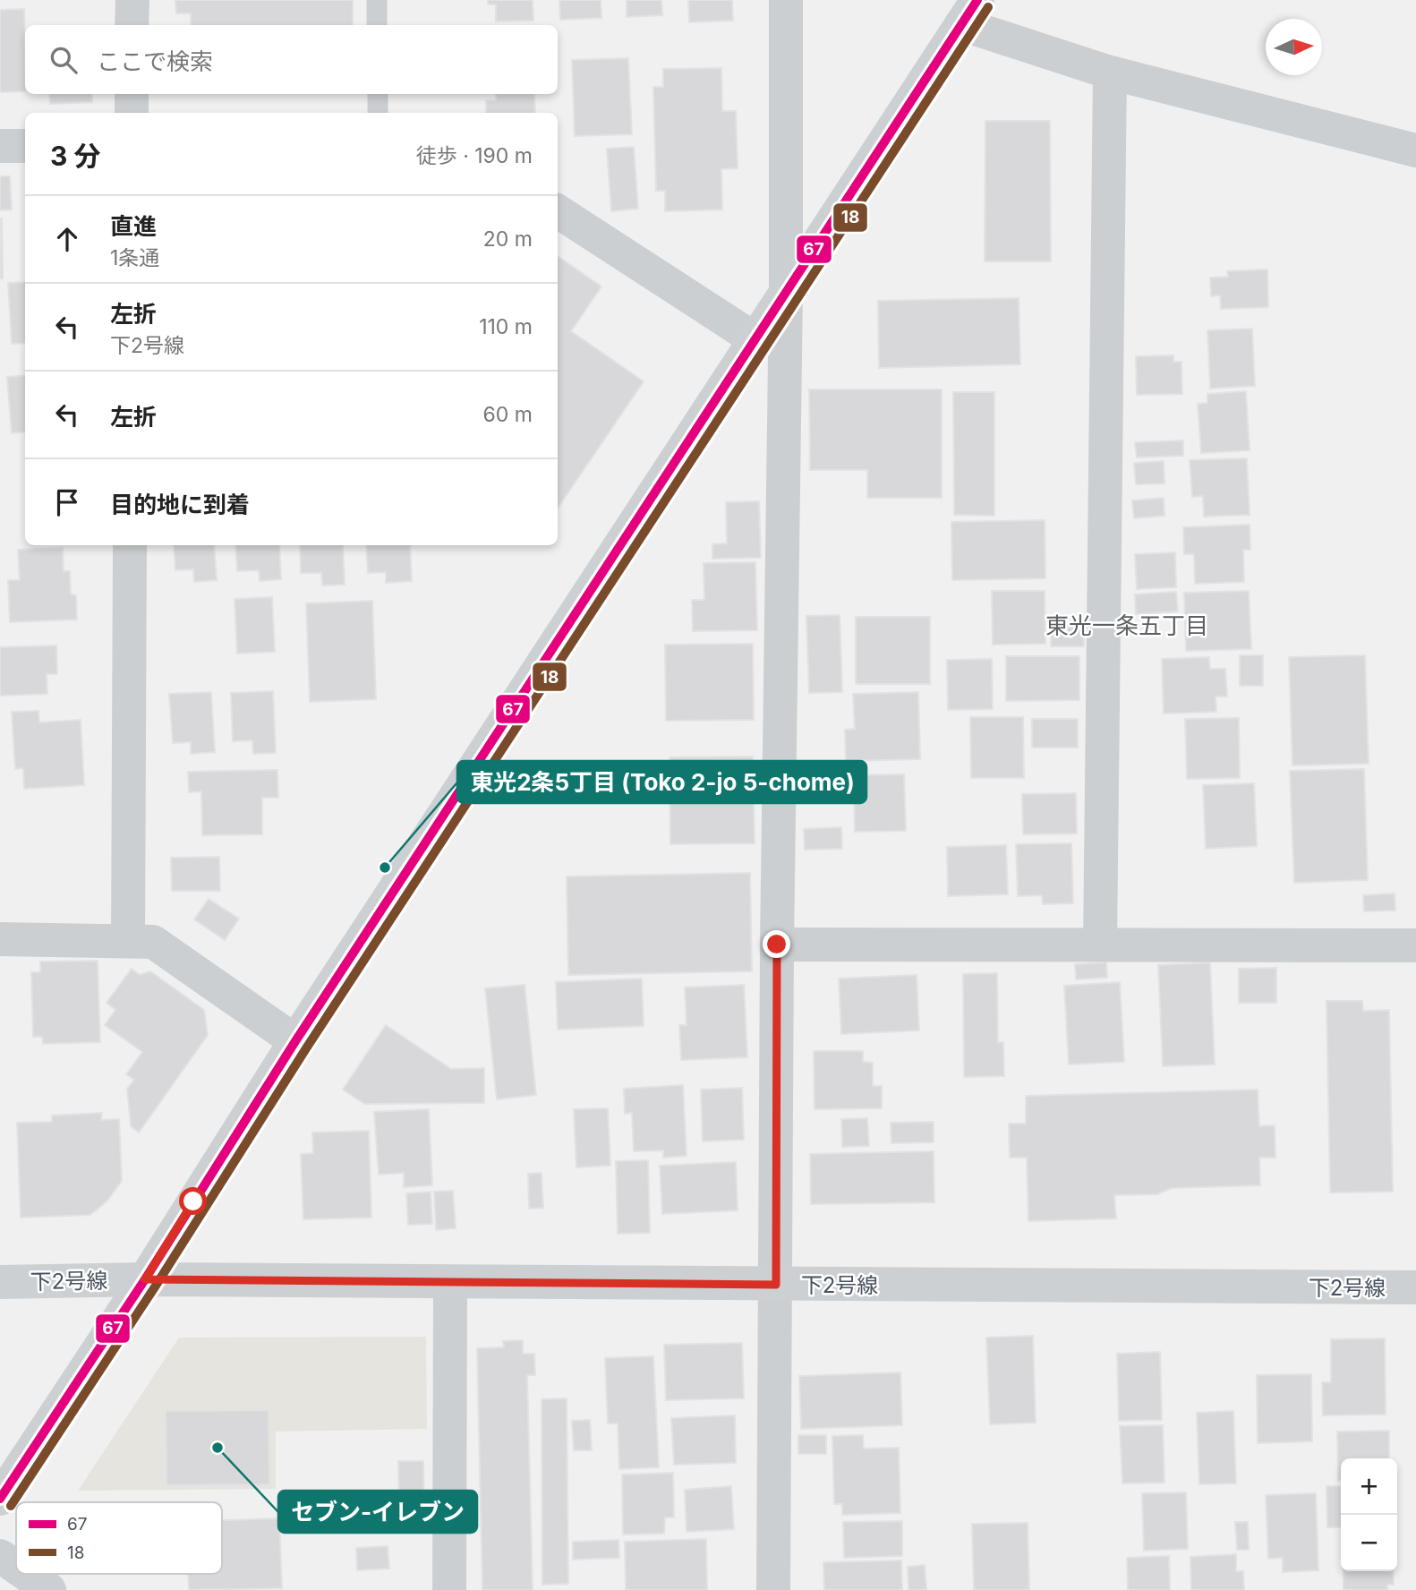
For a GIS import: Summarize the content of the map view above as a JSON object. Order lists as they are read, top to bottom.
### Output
{
  "streets": {
    "main road": ["下2号線"]
  },
  "districts": ["東光一条五丁目"],
  "places": ["東光2条5丁目 (Toko 2-jo 5-chome)", "セブン-イレブン"],
  "lines": ["transit line 67", "transit line 18"],
  "legend": ["67", "18"],
  "north": "right",
  "page": {
    "search": "ここで検索",
    "heading": ["3 分", "徒歩 · 190 m"],
    "list": [
      ["直進", "1条通", "20 m"],
      ["左折", "下2号線", "110 m"],
      ["左折", "60 m"],
      "目的地に到着"
    ],
    "map_buttons": ["+", "−"]
  }
}
